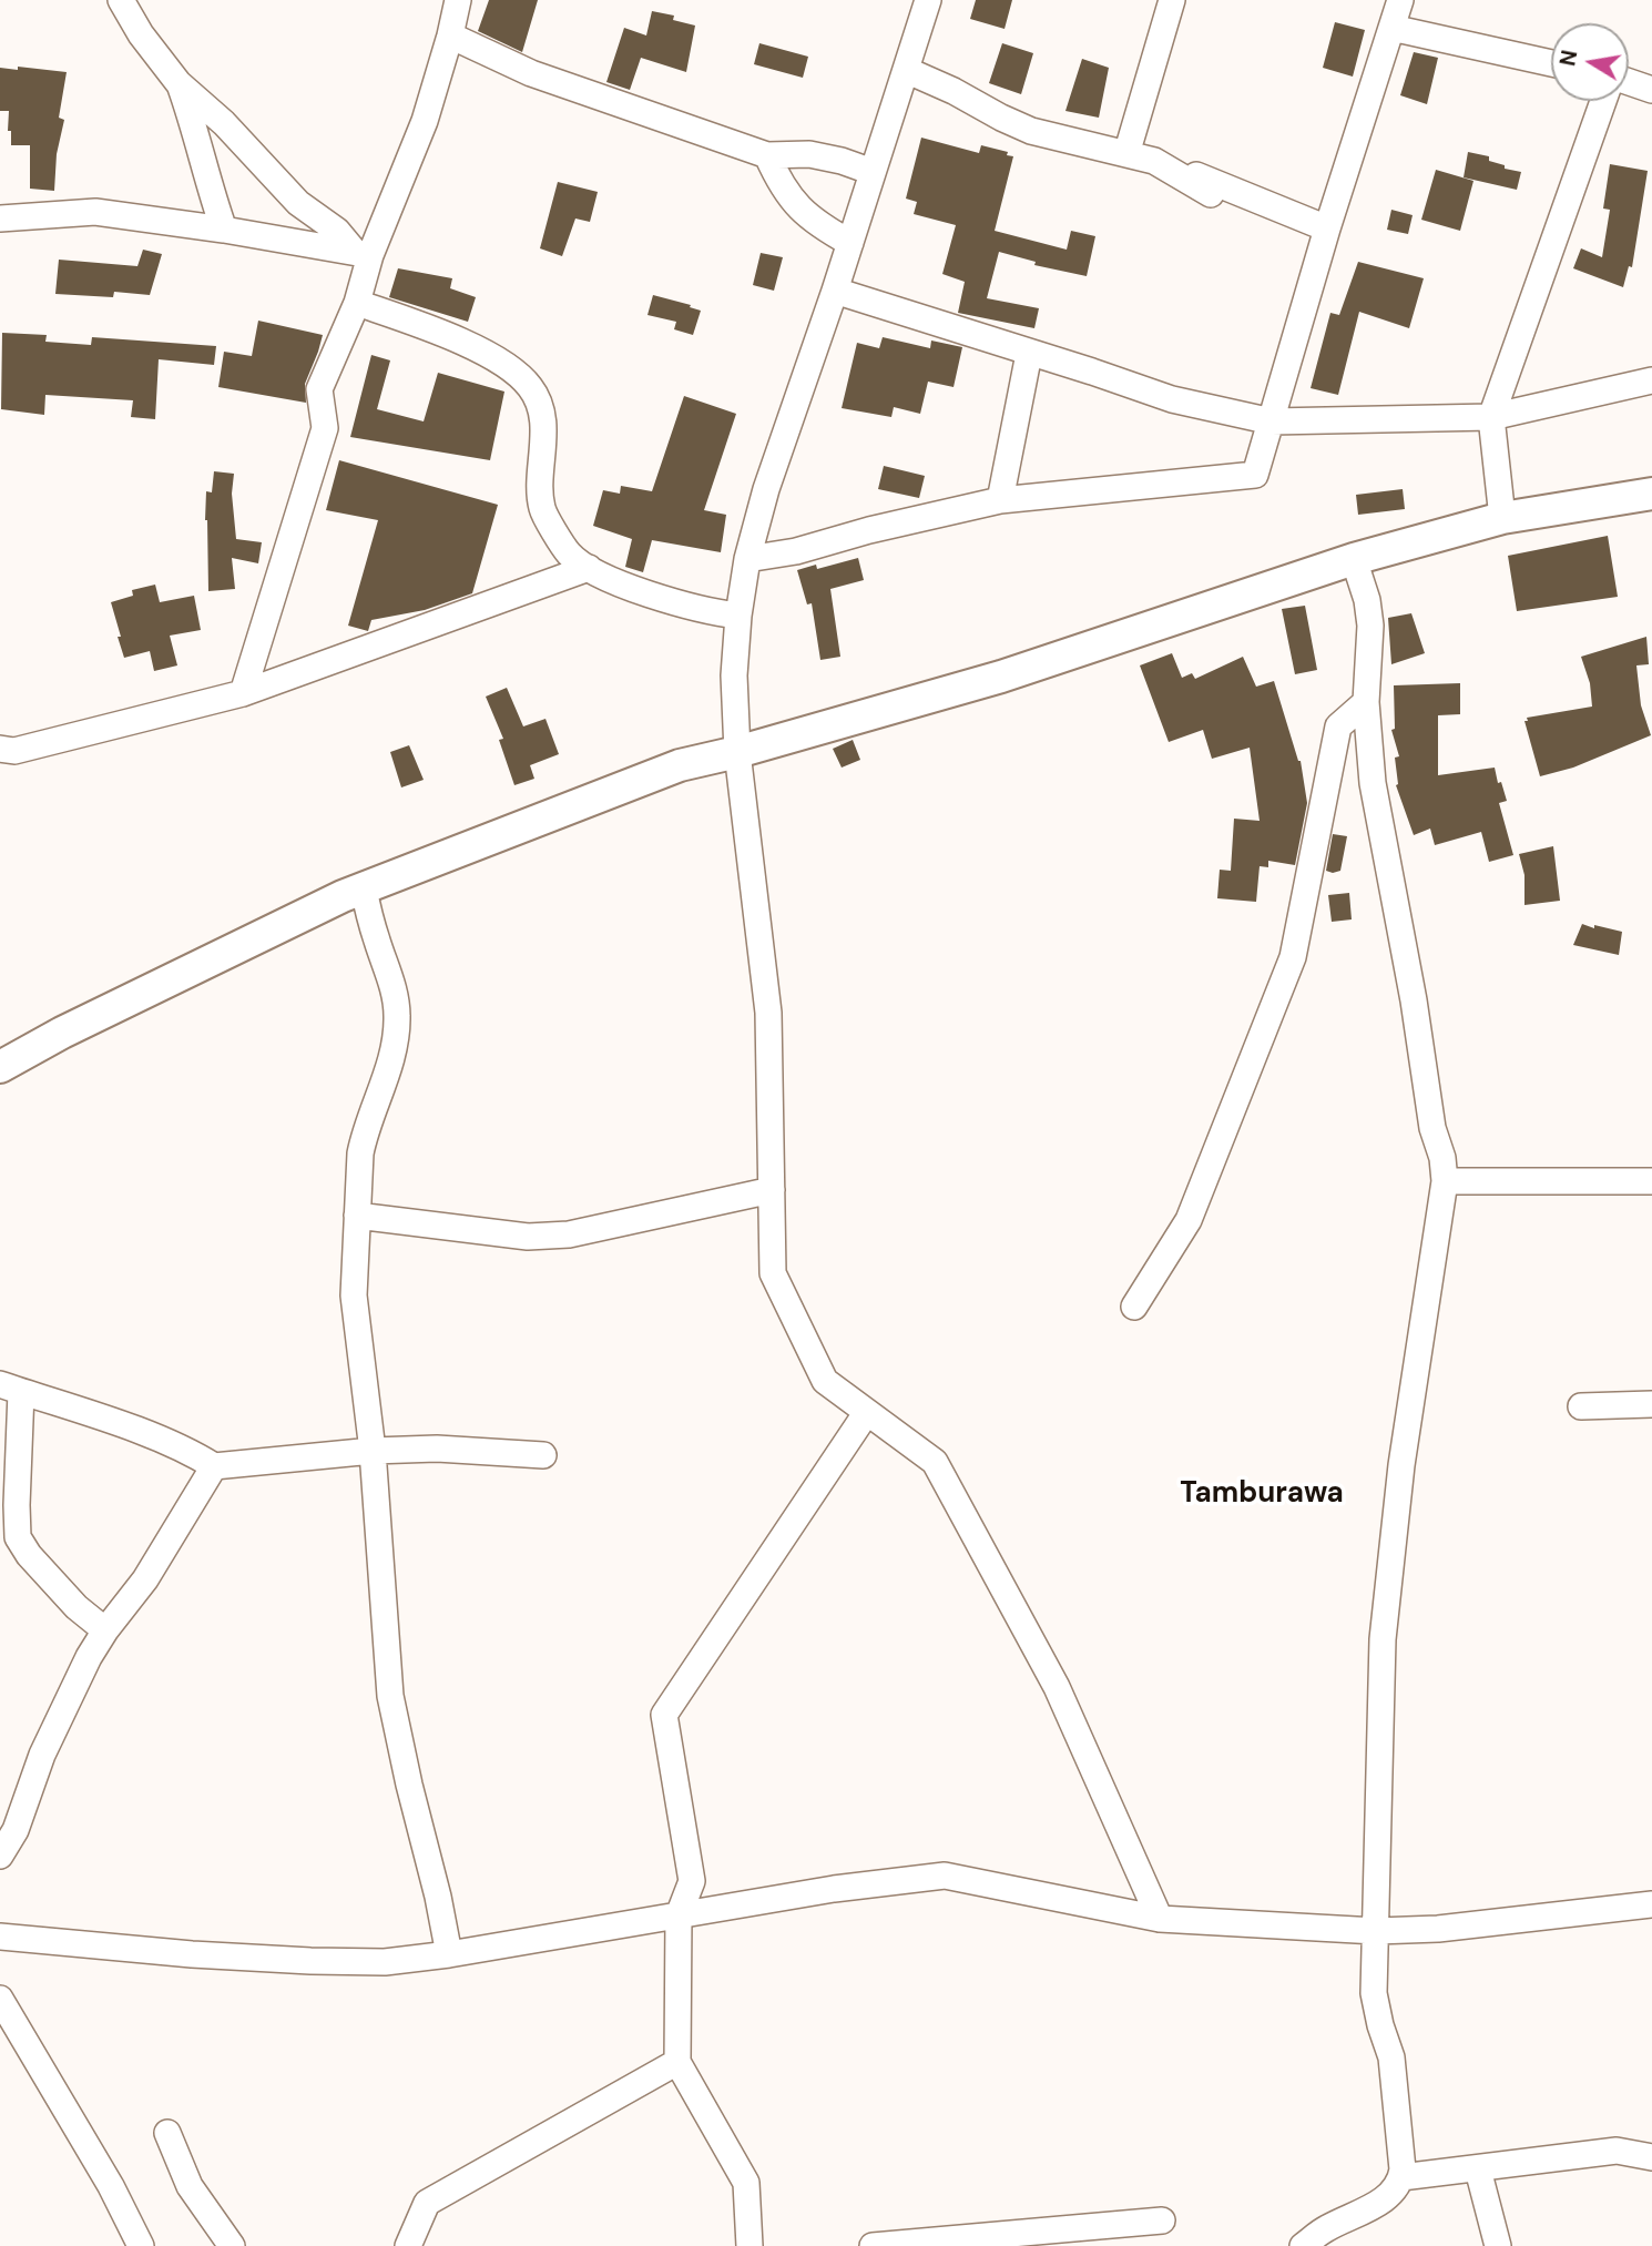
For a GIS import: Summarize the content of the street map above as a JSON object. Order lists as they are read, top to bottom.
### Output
{
  "districts": ["Tamburawa"],
  "north": "left"
}
